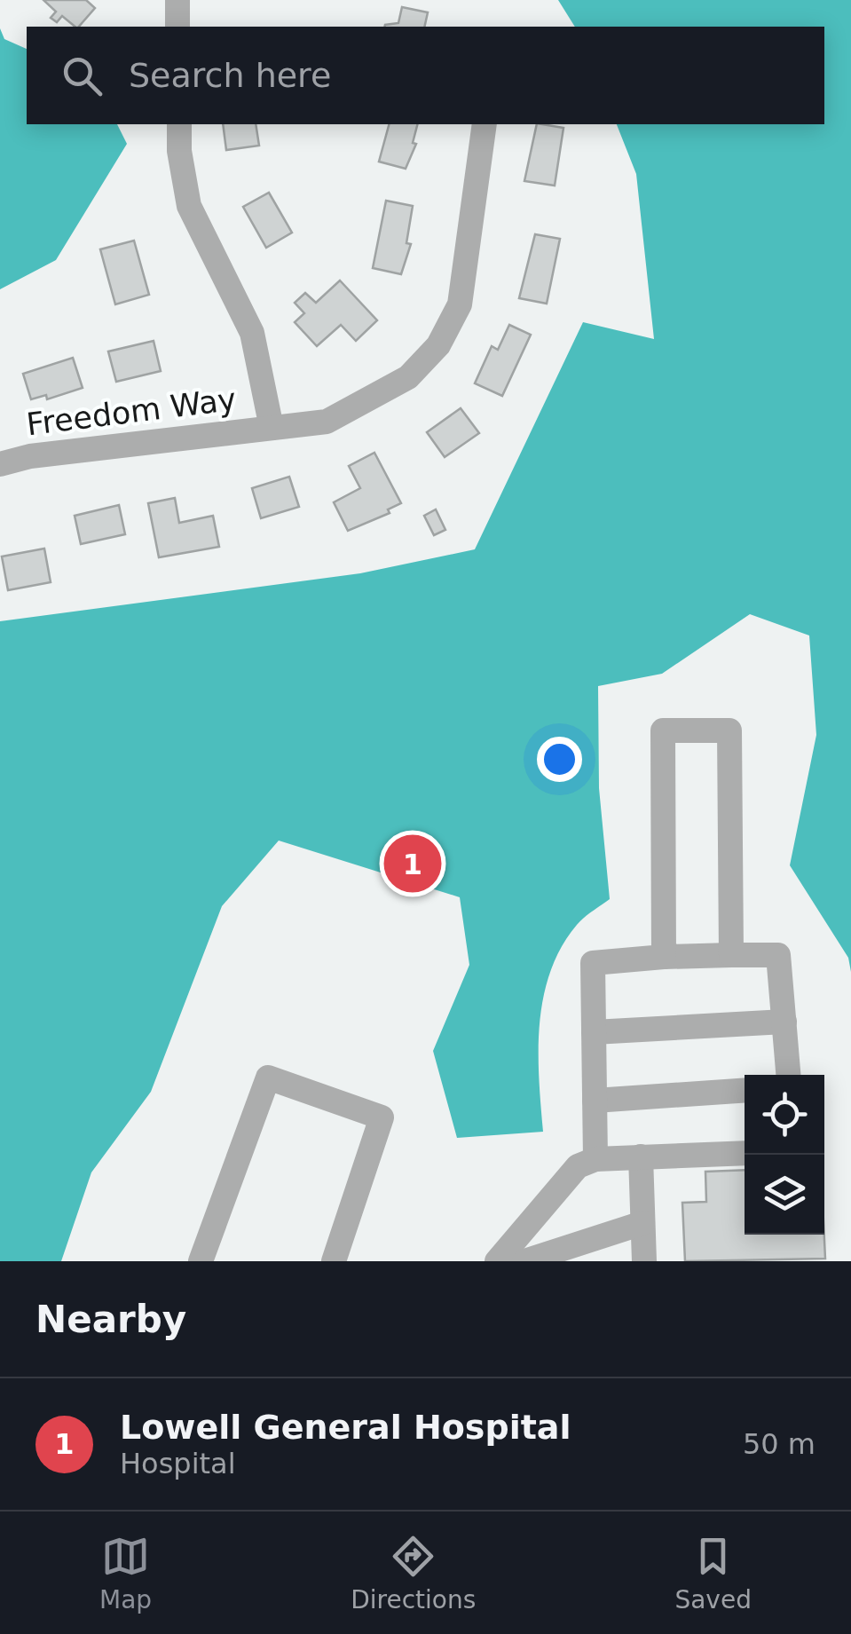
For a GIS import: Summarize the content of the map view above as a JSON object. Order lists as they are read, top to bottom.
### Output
{
  "streets": {
    "street": ["Freedom Way"]
  },
  "page": {
    "search": "Search here",
    "pins": "1",
    "heading": "Nearby",
    "list": [
      {
        "mark": "1",
        "name": "Lowell General Hospital",
        "note": "Hospital",
        "value": "50 m"
      }
    ],
    "nav": ["Map", "Directions", "Saved"]
  }
}
